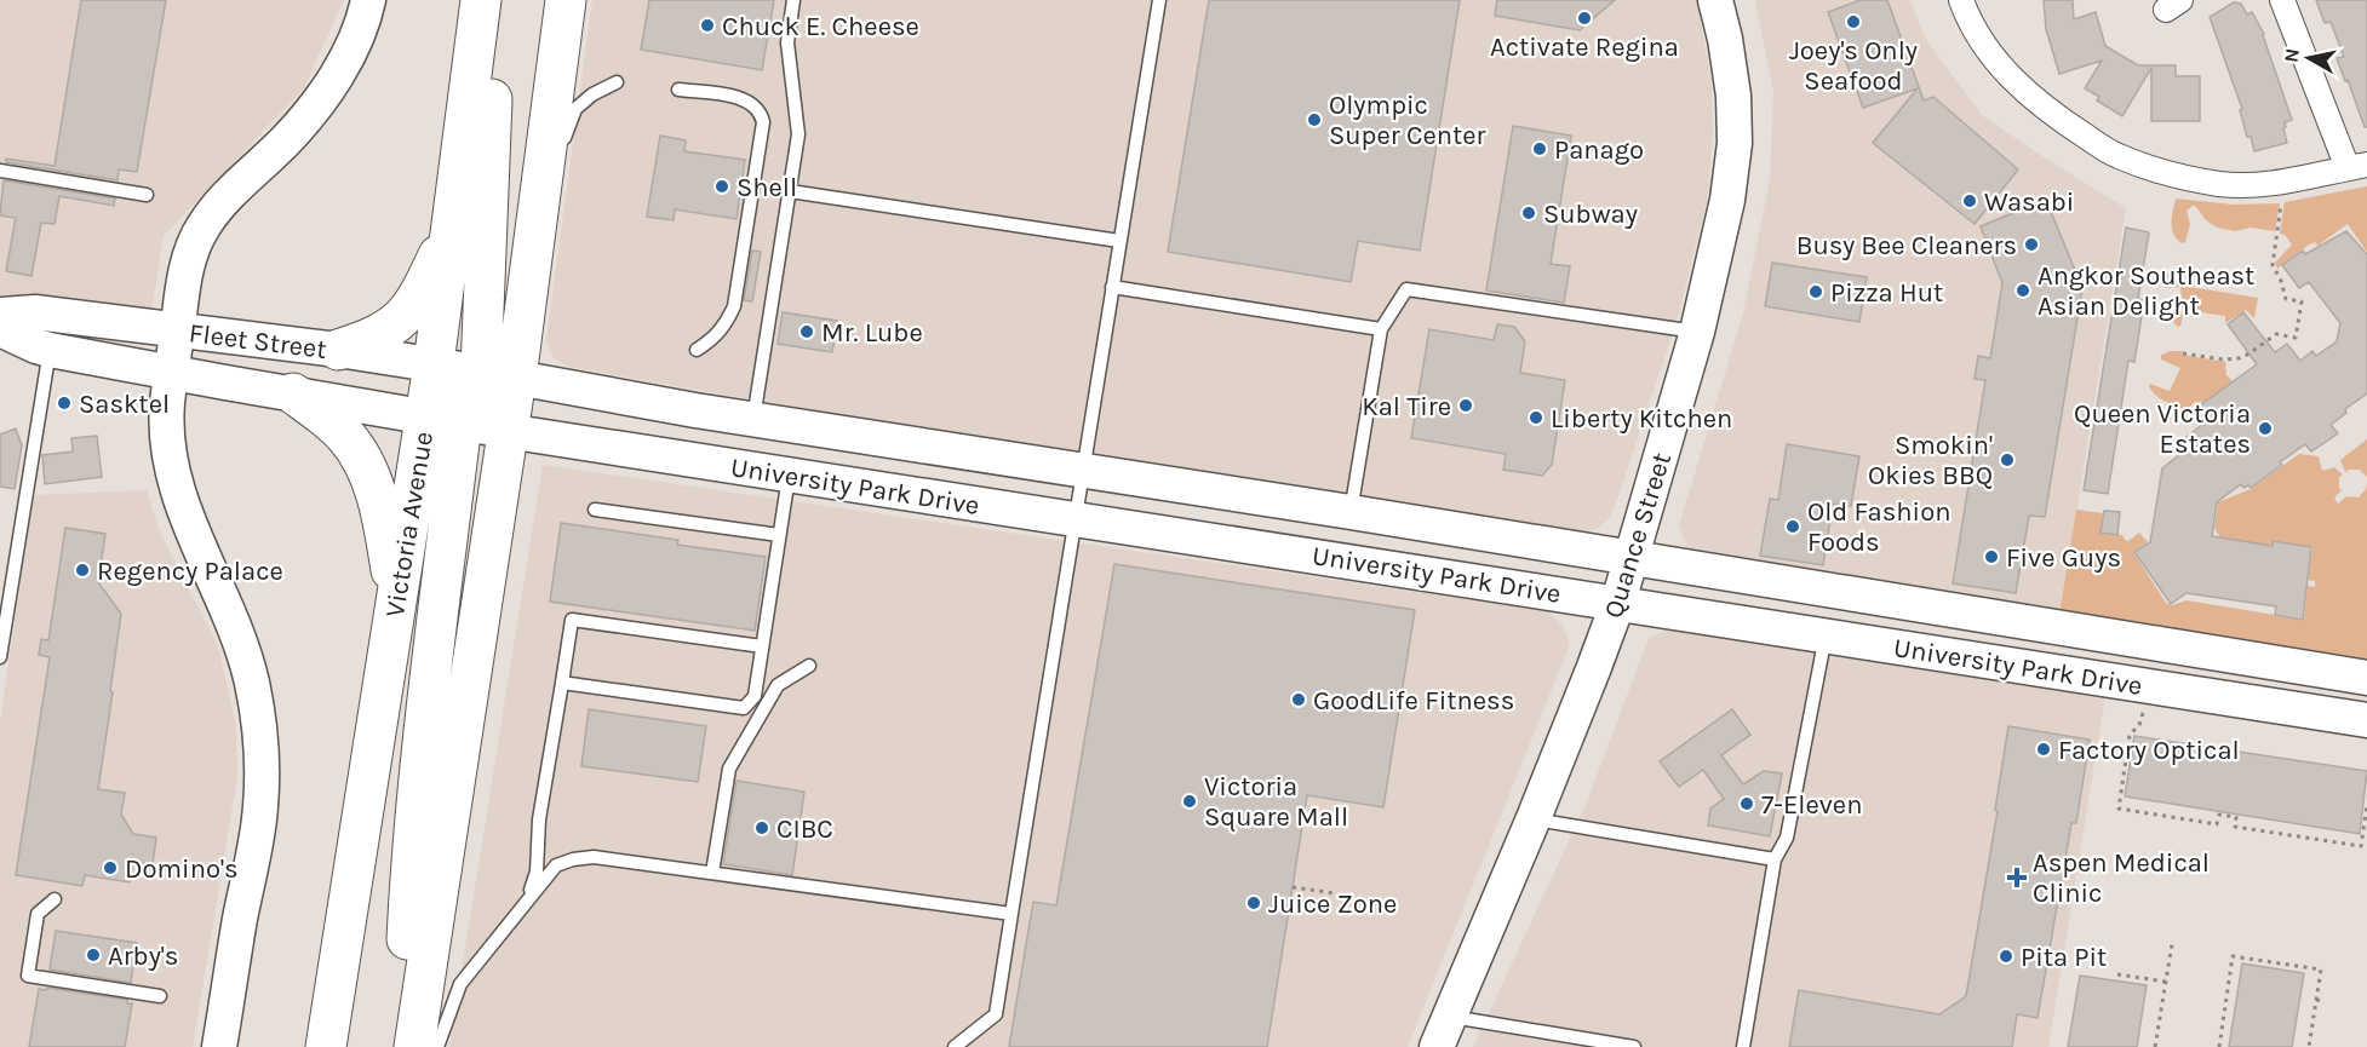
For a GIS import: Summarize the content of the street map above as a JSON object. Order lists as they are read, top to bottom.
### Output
{
  "streets": {
    "highway": ["Victoria Avenue"],
    "street": ["Fleet Street", "University Park Drive", "Quance Street"]
  },
  "crossings": [
    ["Fleet Street", "University Park Drive"],
    ["Fleet Street", "Victoria Avenue"],
    ["University Park Drive", "Quance Street"]
  ],
  "places": {
    "other": [
      "Activate Regina",
      "Joey's Only Seafood",
      "Chuck E. Cheese",
      "Olympic Super Center",
      "Panago",
      "Shell",
      "Wasabi",
      "Subway",
      "Busy Bee Cleaners",
      "Angkor Southeast Asian Delight",
      "Pizza Hut",
      "Mr. Lube",
      "Sasktel",
      "Kal Tire",
      "Liberty Kitchen",
      "Queen Victoria Estates",
      "Smokin' Okies BBQ",
      "Old Fashion Foods",
      "Five Guys",
      "Regency Palace",
      "GoodLife Fitness",
      "Factory Optical",
      "Victoria Square Mall",
      "7-Eleven",
      "CIBC",
      "Domino's",
      "Juice Zone",
      "Arby's",
      "Pita Pit"
    ],
    "health": ["Aspen Medical Clinic"]
  },
  "north": "left"
}
